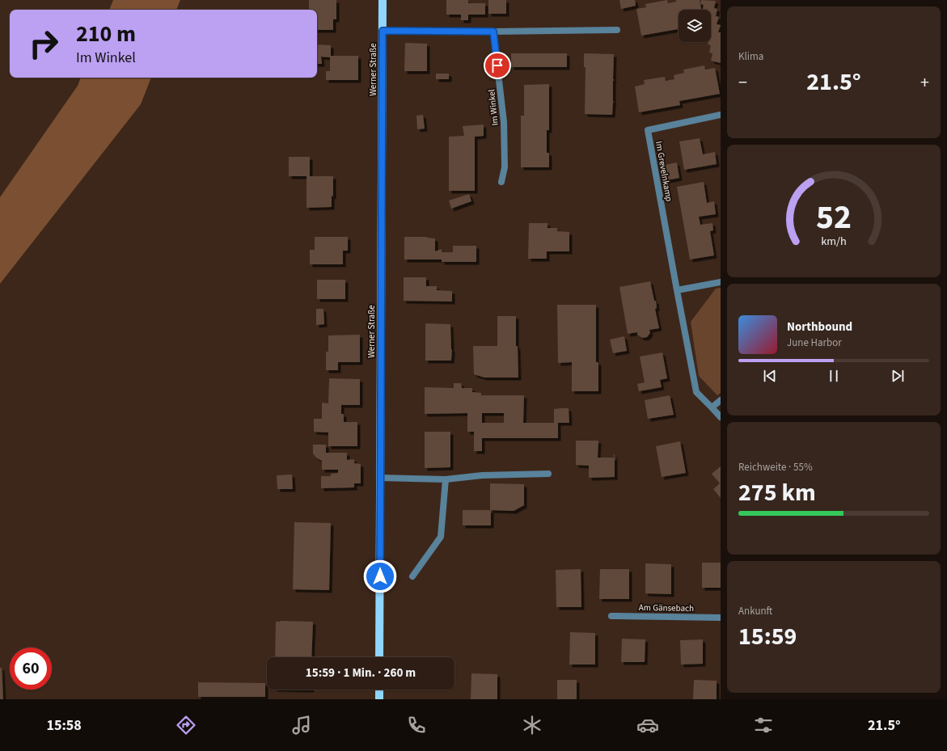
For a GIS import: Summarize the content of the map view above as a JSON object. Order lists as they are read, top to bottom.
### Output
{
  "streets": {
    "main road": ["Werner Straße"],
    "street": ["Im Winkel", "Im Grevelnkamp", "Am Gänsebach"]
  },
  "page": {
    "tile": [
      "Klima",
      ["Reichweite · 55%", "275 km"],
      ["Ankunft", "15:59"]
    ],
    "turn": ["210 m", "Im Winkel"],
    "heat": ["−", "21.5°", "+"],
    "song": ["Northbound", "June Harbor"],
    "limit": "60",
    "trip": "15:59 · 1 Min. · 260 m",
    "tabs": ["15:58", "21.5°"],
    "gauge": ["52", "km/h"]
  }
}
